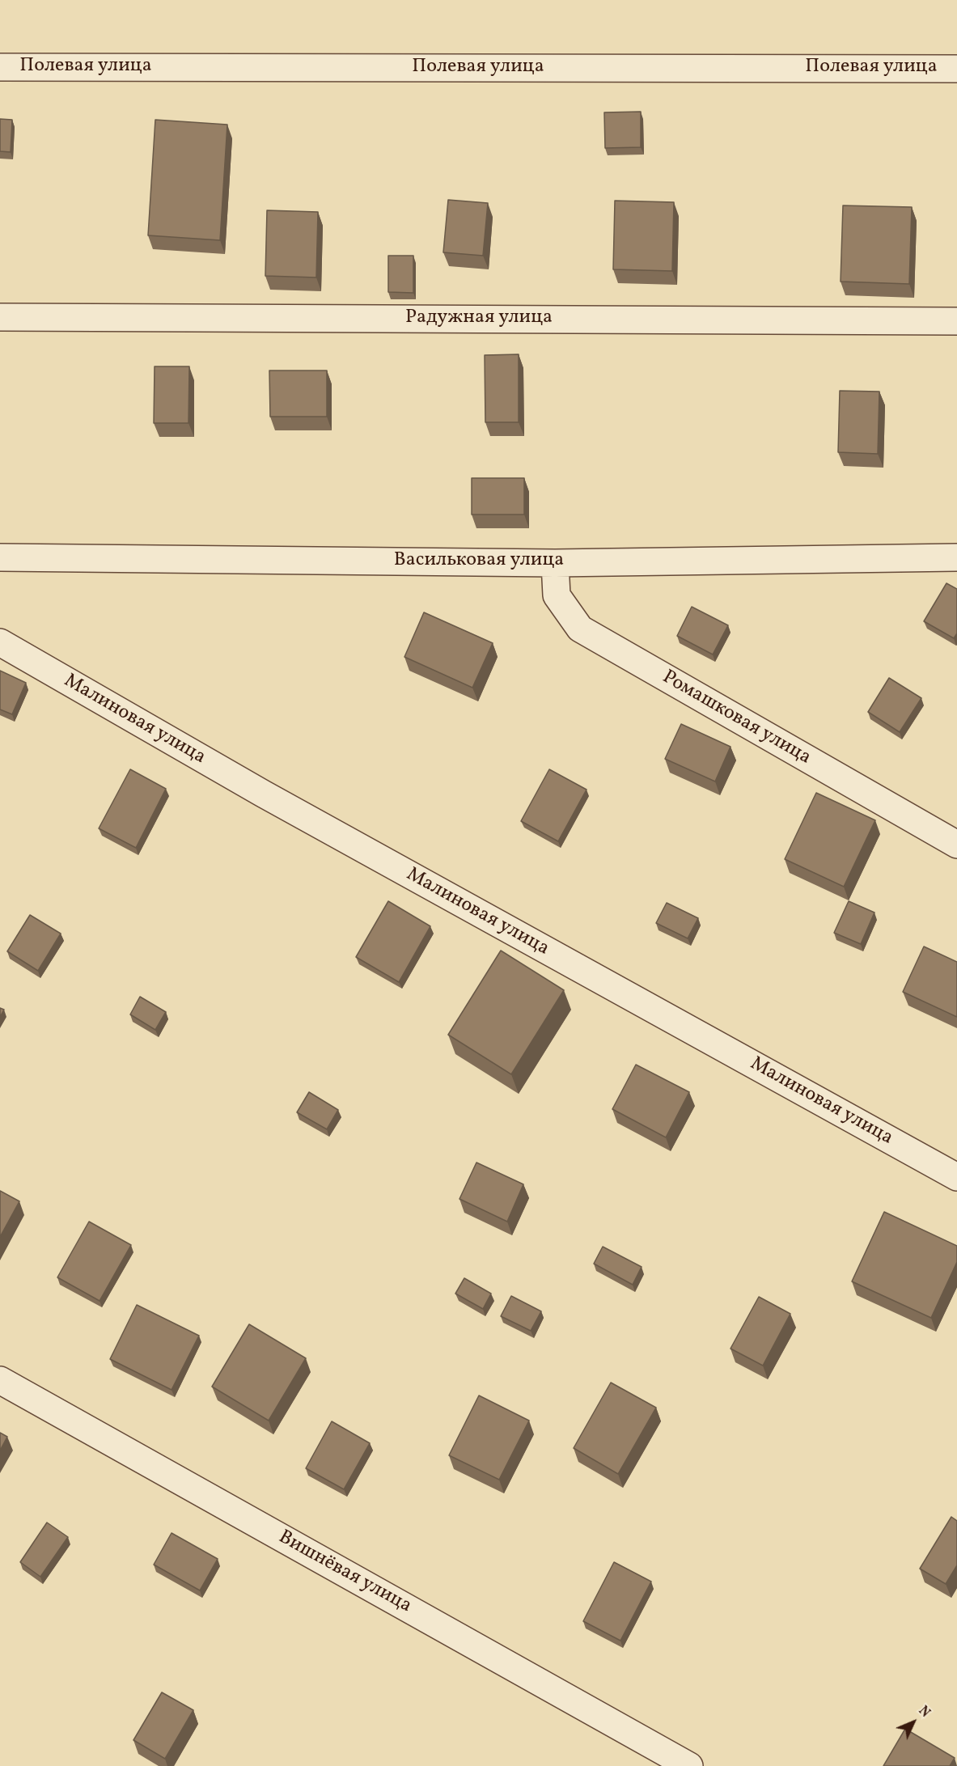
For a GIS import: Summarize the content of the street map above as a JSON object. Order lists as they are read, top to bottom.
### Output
{
  "streets": {
    "street": [
      "Полевая улица",
      "Радужная улица",
      "Васильковая улица",
      "Ромашковая улица",
      "Малиновая улица",
      "Вишнёвая улица"
    ]
  },
  "crossings": [
    ["Васильковая улица", "Ромашковая улица"]
  ],
  "north": "top right"
}
